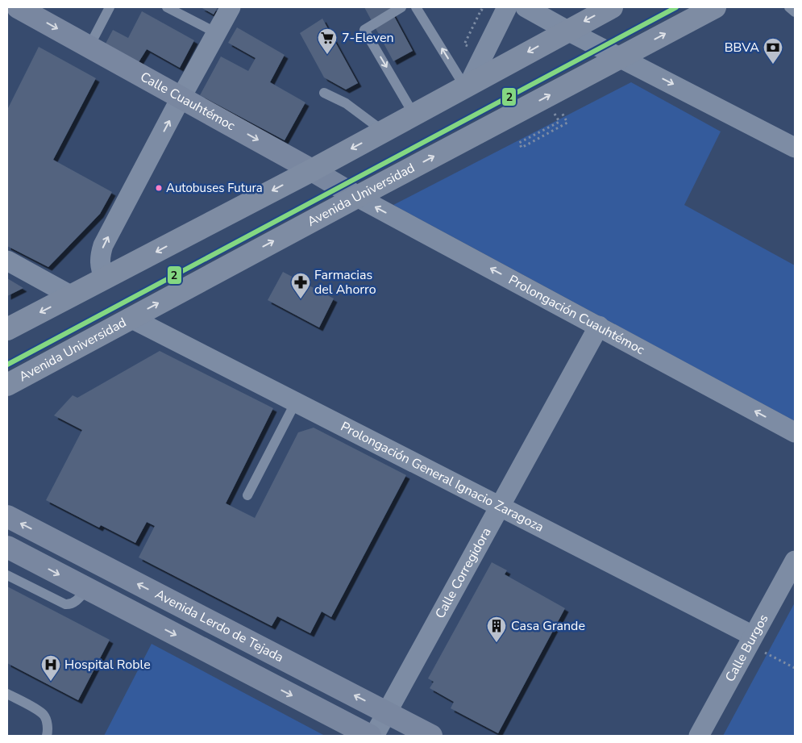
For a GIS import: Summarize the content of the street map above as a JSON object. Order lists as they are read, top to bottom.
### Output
{
  "streets": {
    "highway": ["Avenida Universidad"],
    "street": [
      "Calle Cuauhtémoc",
      "Prolongación Cuauhtémoc",
      "Prolongación General Ignacio Zaragoza",
      "Calle Corregidora",
      "Avenida Lerdo de Tejada",
      "Calle Burgos"
    ]
  },
  "crossings": [
    ["Calle Cuauhtémoc", "Avenida Universidad"],
    ["Calle Cuauhtémoc", "Prolongación Cuauhtémoc"],
    ["Avenida Universidad", "Prolongación Cuauhtémoc"],
    ["Avenida Universidad", "Prolongación General Ignacio Zaragoza"],
    ["Prolongación Cuauhtémoc", "Calle Corregidora"],
    ["Prolongación General Ignacio Zaragoza", "Calle Corregidora"],
    ["Prolongación General Ignacio Zaragoza", "Calle Burgos"],
    ["Calle Corregidora", "Avenida Lerdo de Tejada"]
  ],
  "one_way": ["Calle Cuauhtémoc", "Prolongación Cuauhtémoc"],
  "places": {
    "supermarket": ["7-Eleven"],
    "bank": ["BBVA"],
    "other": ["Autobuses Futura"],
    "pharmacy": ["Farmacias del Ahorro"],
    "building": ["Casa Grande"],
    "hospital": ["Hospital Roble"]
  },
  "lines": ["transit line 2"]
}
